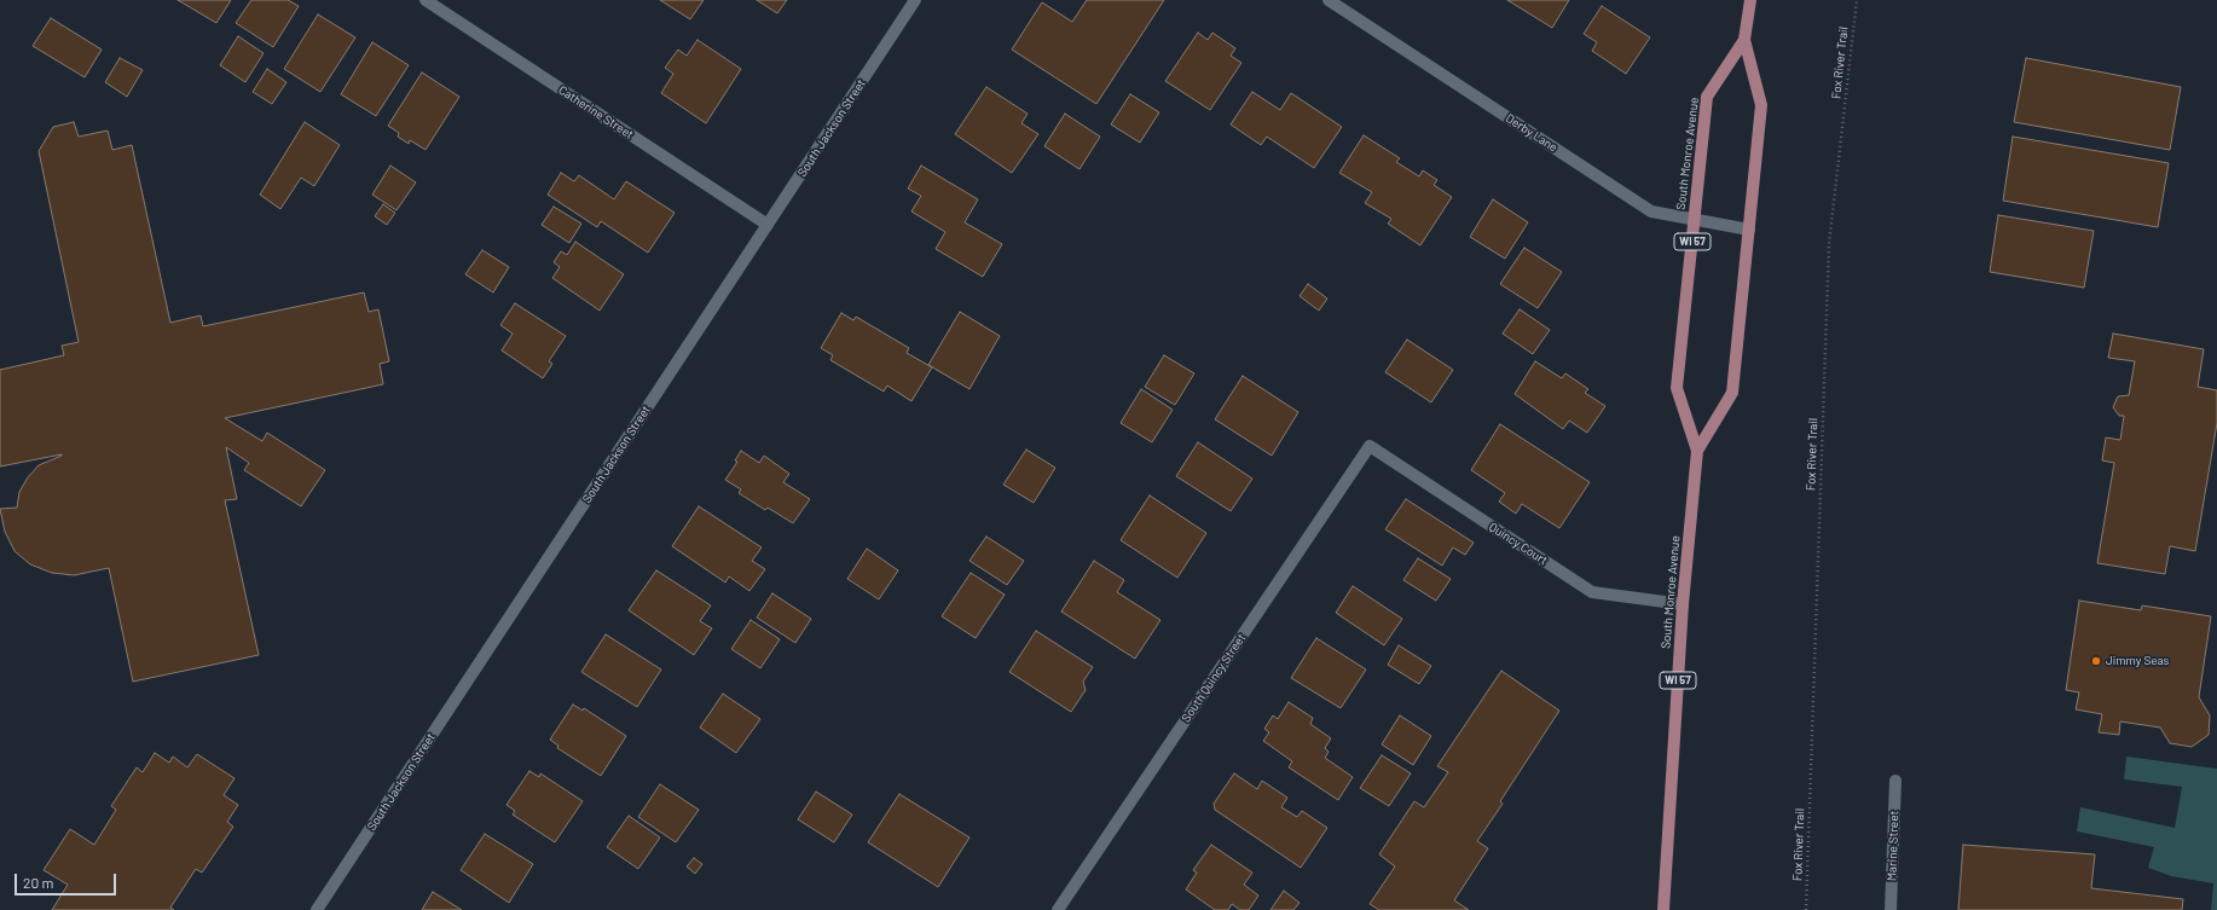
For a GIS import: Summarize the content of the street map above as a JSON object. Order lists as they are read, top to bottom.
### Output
{
  "streets": {
    "main road": ["South Monroe Avenue", "WI 57"],
    "street": [
      "Catherine Street",
      "South Jackson Street",
      "Derby Lane",
      "Quincy Court",
      "South Quincy Street",
      "Marine Street"
    ],
    "path": ["Fox River Trail"]
  },
  "crossings": [
    ["Catherine Street", "South Jackson Street"],
    ["Derby Lane", "South Monroe Avenue"],
    ["South Monroe Avenue", "Quincy Court"],
    ["Quincy Court", "South Quincy Street"]
  ],
  "places": ["Jimmy Seas"],
  "scale_bar": "20 m"
}
